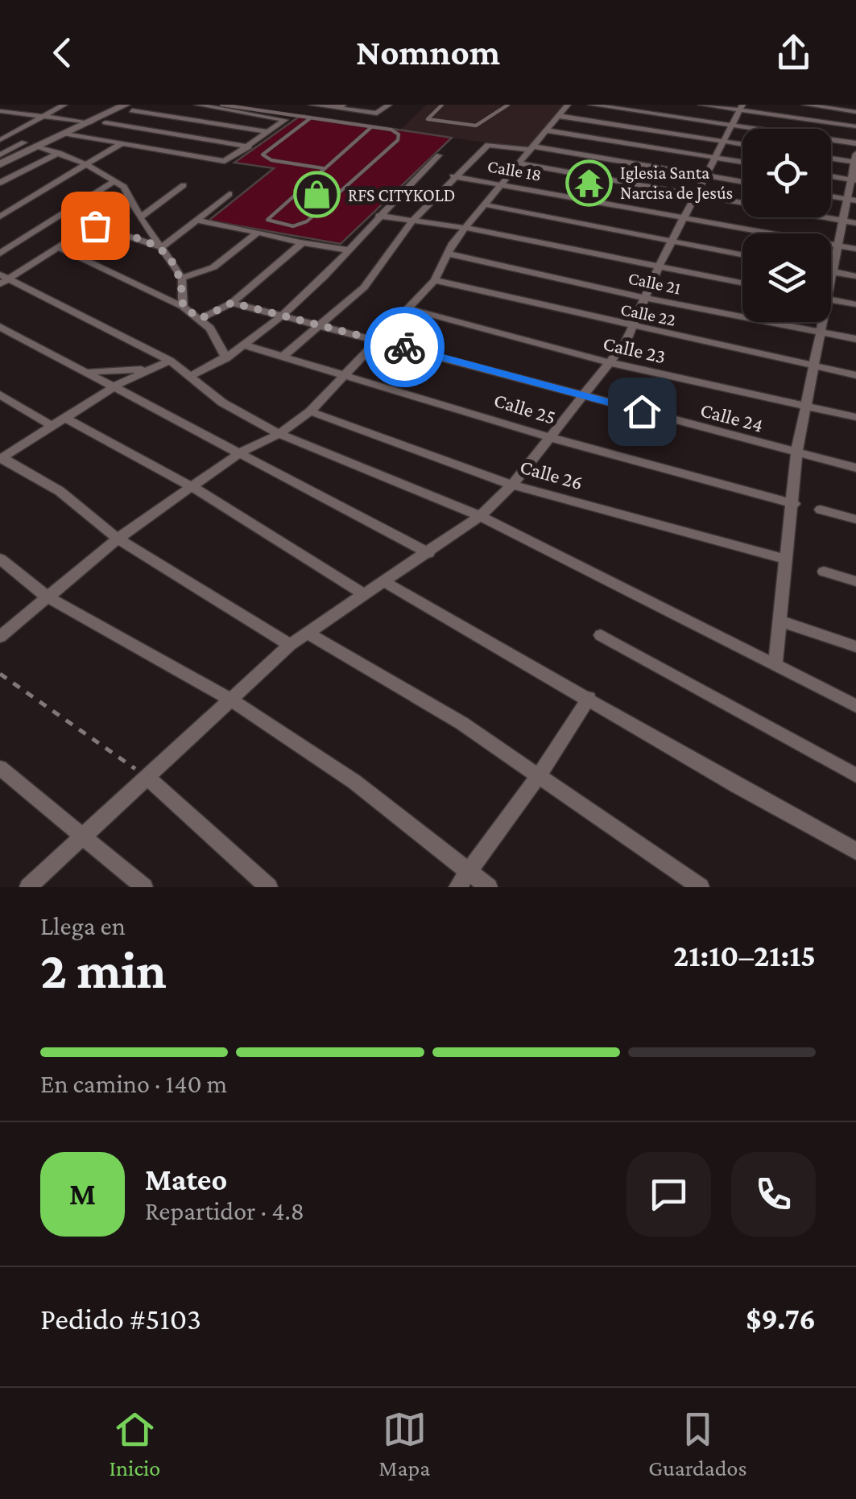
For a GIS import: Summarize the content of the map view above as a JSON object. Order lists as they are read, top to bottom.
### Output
{
  "streets": {
    "street": [
      "Calle 18",
      "Calle 21",
      "Calle 22",
      "Calle 23",
      "Calle 25",
      "Calle 24",
      "Calle 26"
    ]
  },
  "places": {
    "temple": ["Iglesia Santa Narcisa de Jesús"],
    "shop": ["RFS CITYKOLD"]
  },
  "page": {
    "header": "Nomnom",
    "heading": ["2 min", "Llega en", "21:10–21:15"],
    "panel": [
      "Mateo",
      "Repartidor · 4.8",
      "Pedido #5103",
      "$9.76"
    ],
    "bar": "En camino · 140 m",
    "round": "M",
    "tabs": ["Inicio", "Mapa", "Guardados"]
  }
}
